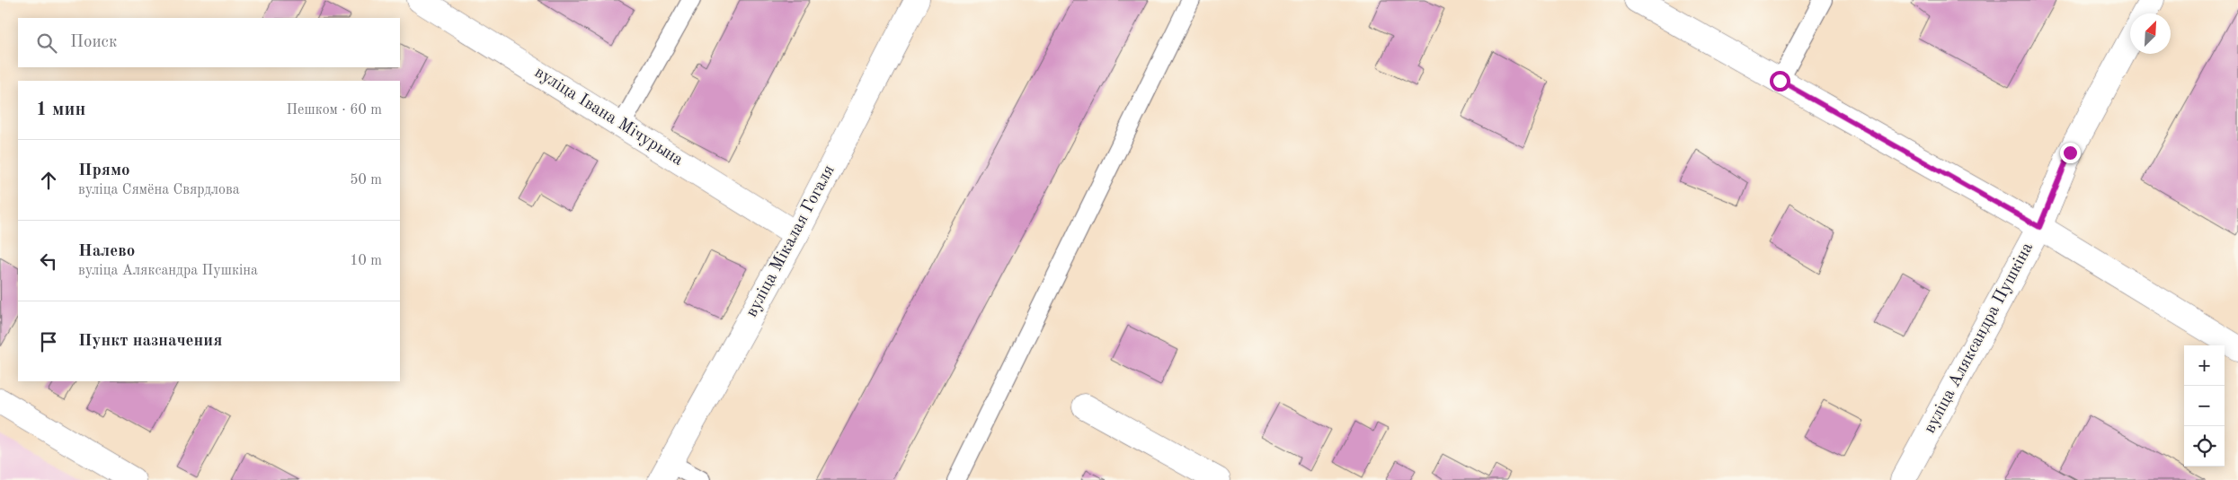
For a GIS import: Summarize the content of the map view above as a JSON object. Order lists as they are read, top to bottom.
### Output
{
  "streets": {
    "street": ["вуліца Івана Мічурына", "вуліца Мікалая Гогаля", "вуліца Аляксандра Пушкіна"]
  },
  "crossings": [
    ["вуліца Івана Мічурына", "вуліца Мікалая Гогаля"]
  ],
  "north": "top right",
  "page": {
    "search": "Поиск",
    "heading": ["1 мин", "Пешком · 60 m"],
    "list": [
      ["Прямо", "вуліца Сямёна Свярдлова", "50 m"],
      ["Налево", "вуліца Аляксандра Пушкіна", "10 m"],
      "Пункт назначения"
    ],
    "map_buttons": ["+", "−"]
  }
}
